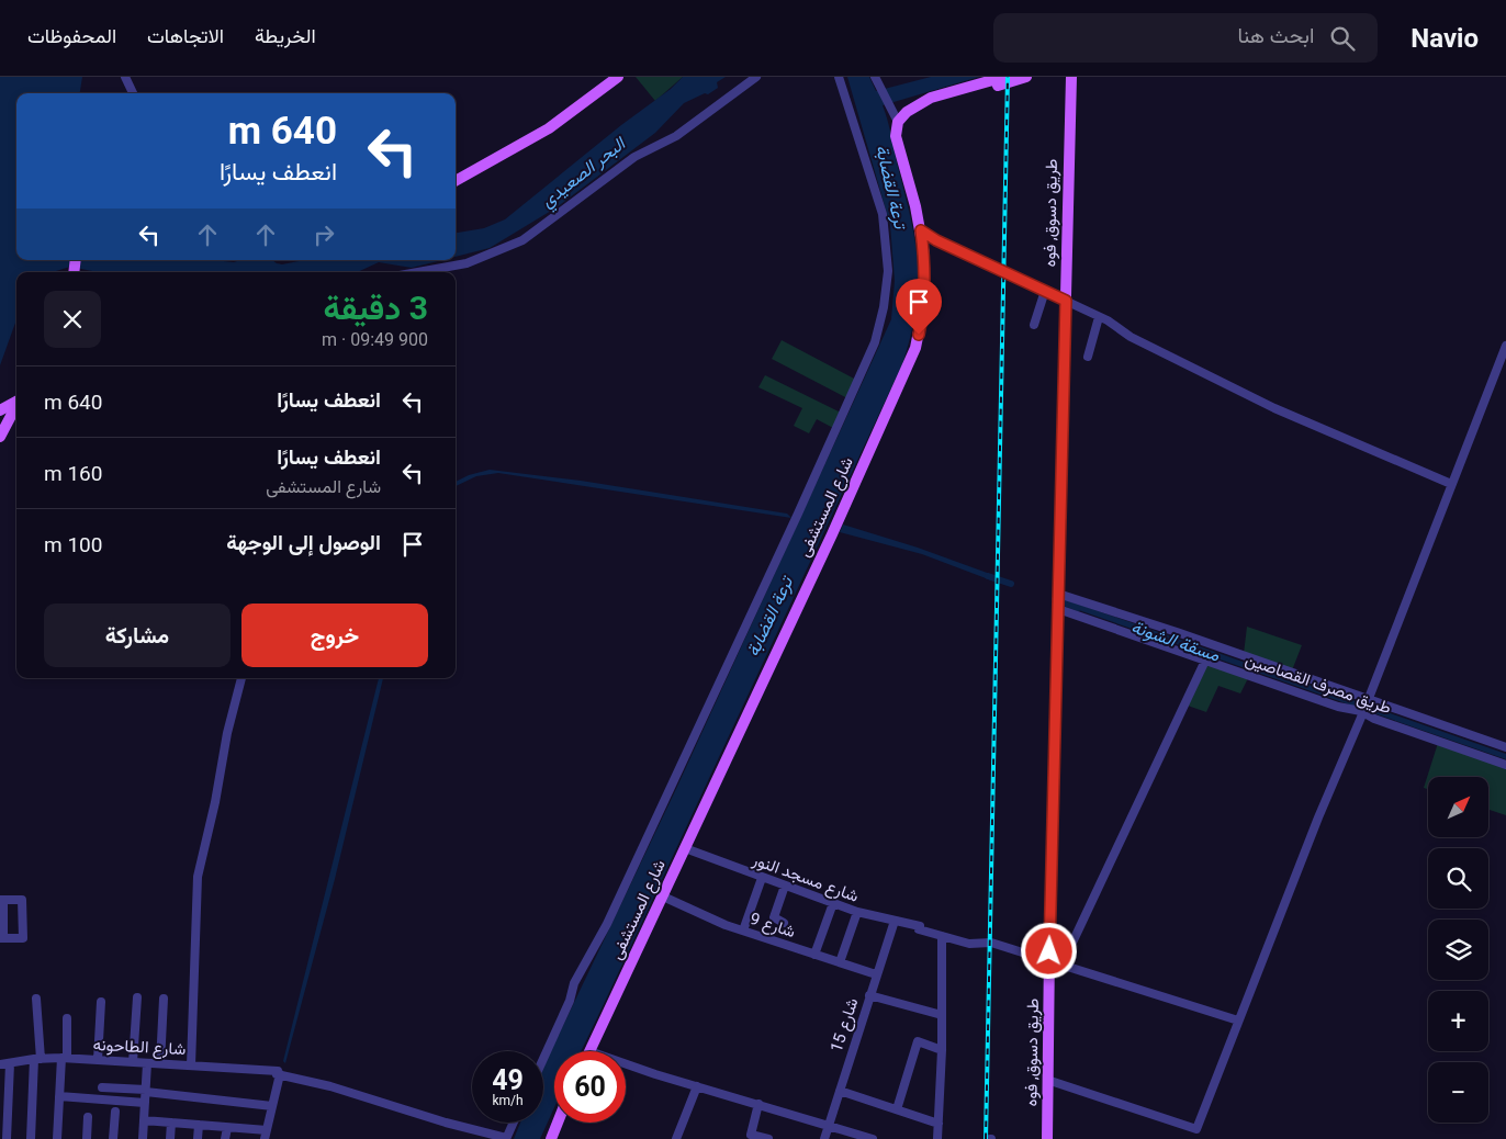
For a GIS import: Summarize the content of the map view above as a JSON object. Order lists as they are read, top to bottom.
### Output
{
  "streets": {
    "main road": ["طريق دسوق, فوه", "شارع المستشفى"],
    "street": [
      "طريق مصرف القصاصين",
      "شارع مسجد النور",
      "شارع 9",
      "شارع 15",
      "شارع الطاحونه"
    ]
  },
  "crossings": [
    ["طريق دسوق, فوه", "طريق مصرف القصاصين"],
    ["طريق دسوق, فوه", "شارع مسجد النور"],
    ["شارع المستشفى", "شارع مسجد النور"],
    ["شارع المستشفى", "شارع 9"],
    ["شارع مسجد النور", "شارع 15"],
    ["شارع 9", "شارع 15"]
  ],
  "water": ["البحر الصعيدي", "ترعة القضابة", "مسقة الشونة"],
  "north": "top right",
  "page": {
    "header": "Navio",
    "search": "ابحث هنا",
    "nav": ["الخريطة", "الاتجاهات", "المحفوظات"],
    "turn": ["640 m", "انعطف يسارًا"],
    "heading": ["3 دقيقة", "900 m · 09:49"],
    "list": [
      {
        "name": "انعطف يسارًا",
        "value": "640 m"
      },
      {
        "name": "انعطف يسارًا",
        "note": "شارع المستشفى",
        "value": "160 m"
      },
      {
        "name": "الوصول إلى الوجهة",
        "value": "100 m"
      }
    ],
    "buttons": ["خروج", "مشاركة"],
    "map_buttons": ["+", "−"],
    "speed": "49 km/h",
    "limit": "60"
  }
}
